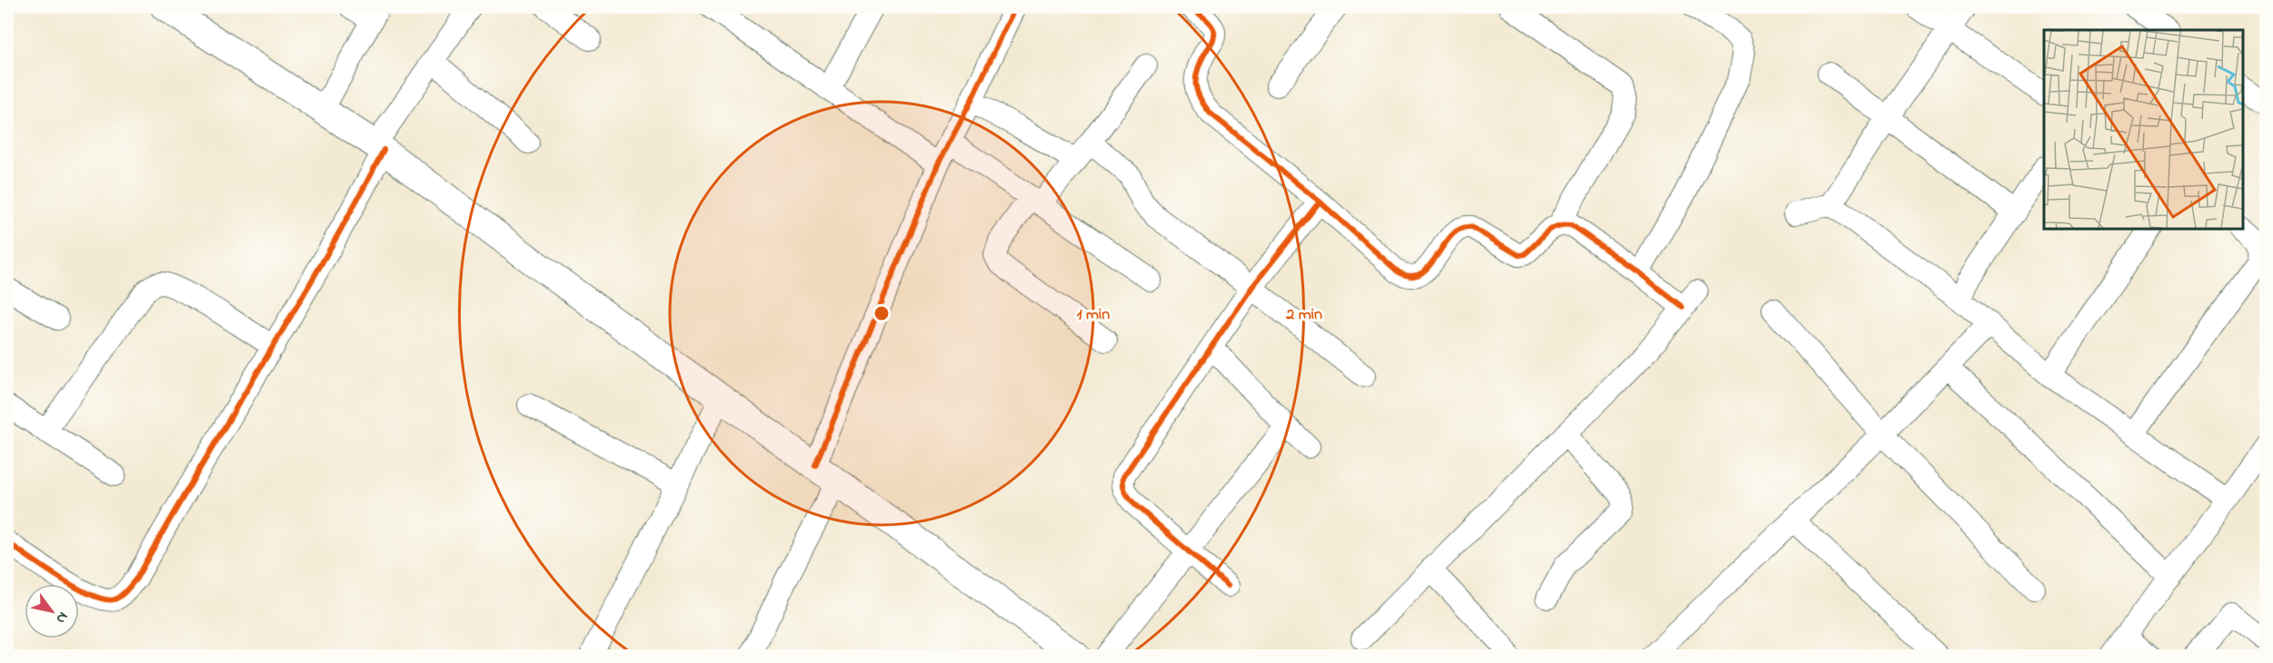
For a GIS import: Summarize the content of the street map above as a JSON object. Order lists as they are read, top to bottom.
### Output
{
  "north": "bottom right",
  "rings": ["1 min", "2 min"]
}
